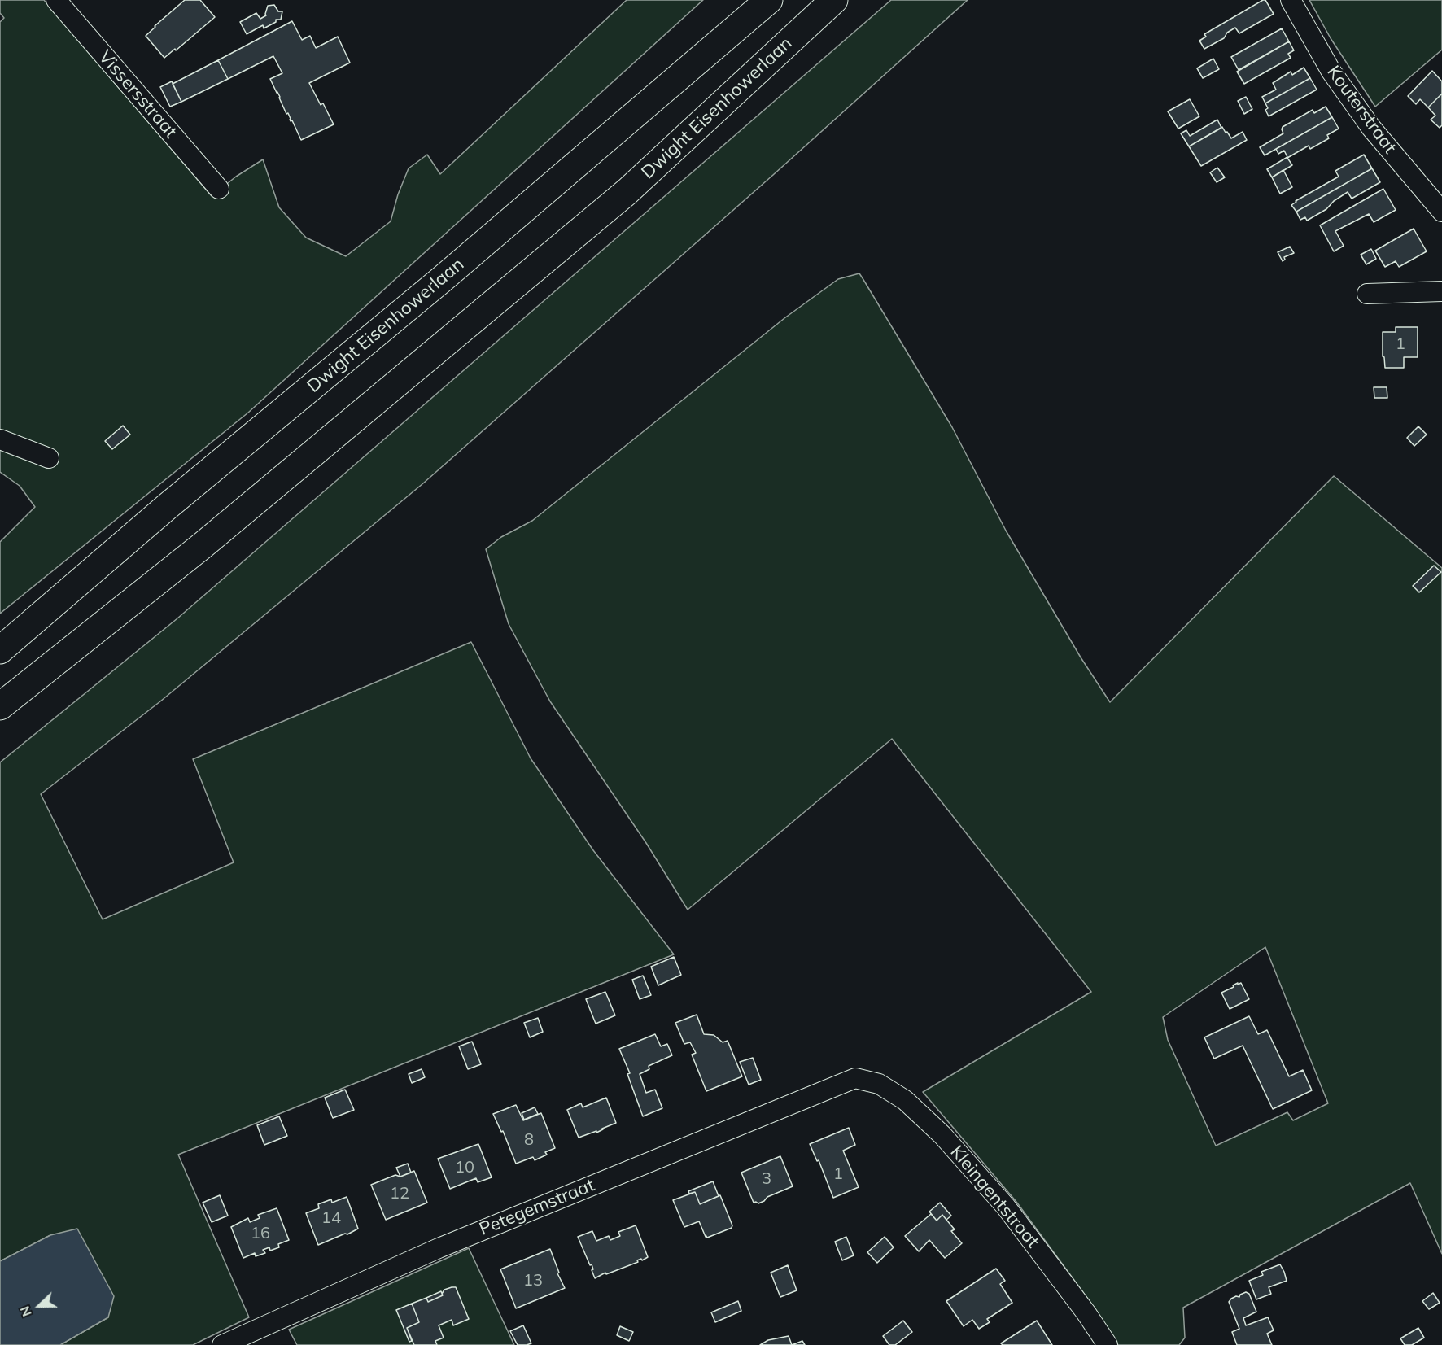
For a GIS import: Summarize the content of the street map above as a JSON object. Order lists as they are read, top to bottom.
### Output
{
  "streets": {
    "highway": ["Dwight Eisenhowerlaan"],
    "street": [
      "Vissersstraat",
      "Kouterstraat",
      "Kleingentstraat",
      "Petegemstraat"
    ]
  },
  "crossings": [
    ["Kleingentstraat", "Petegemstraat"]
  ],
  "house_numbers": [
    "1",
    "8",
    "10",
    "1",
    "3",
    "12",
    "14",
    "16",
    "13"
  ],
  "north": "left"
}
